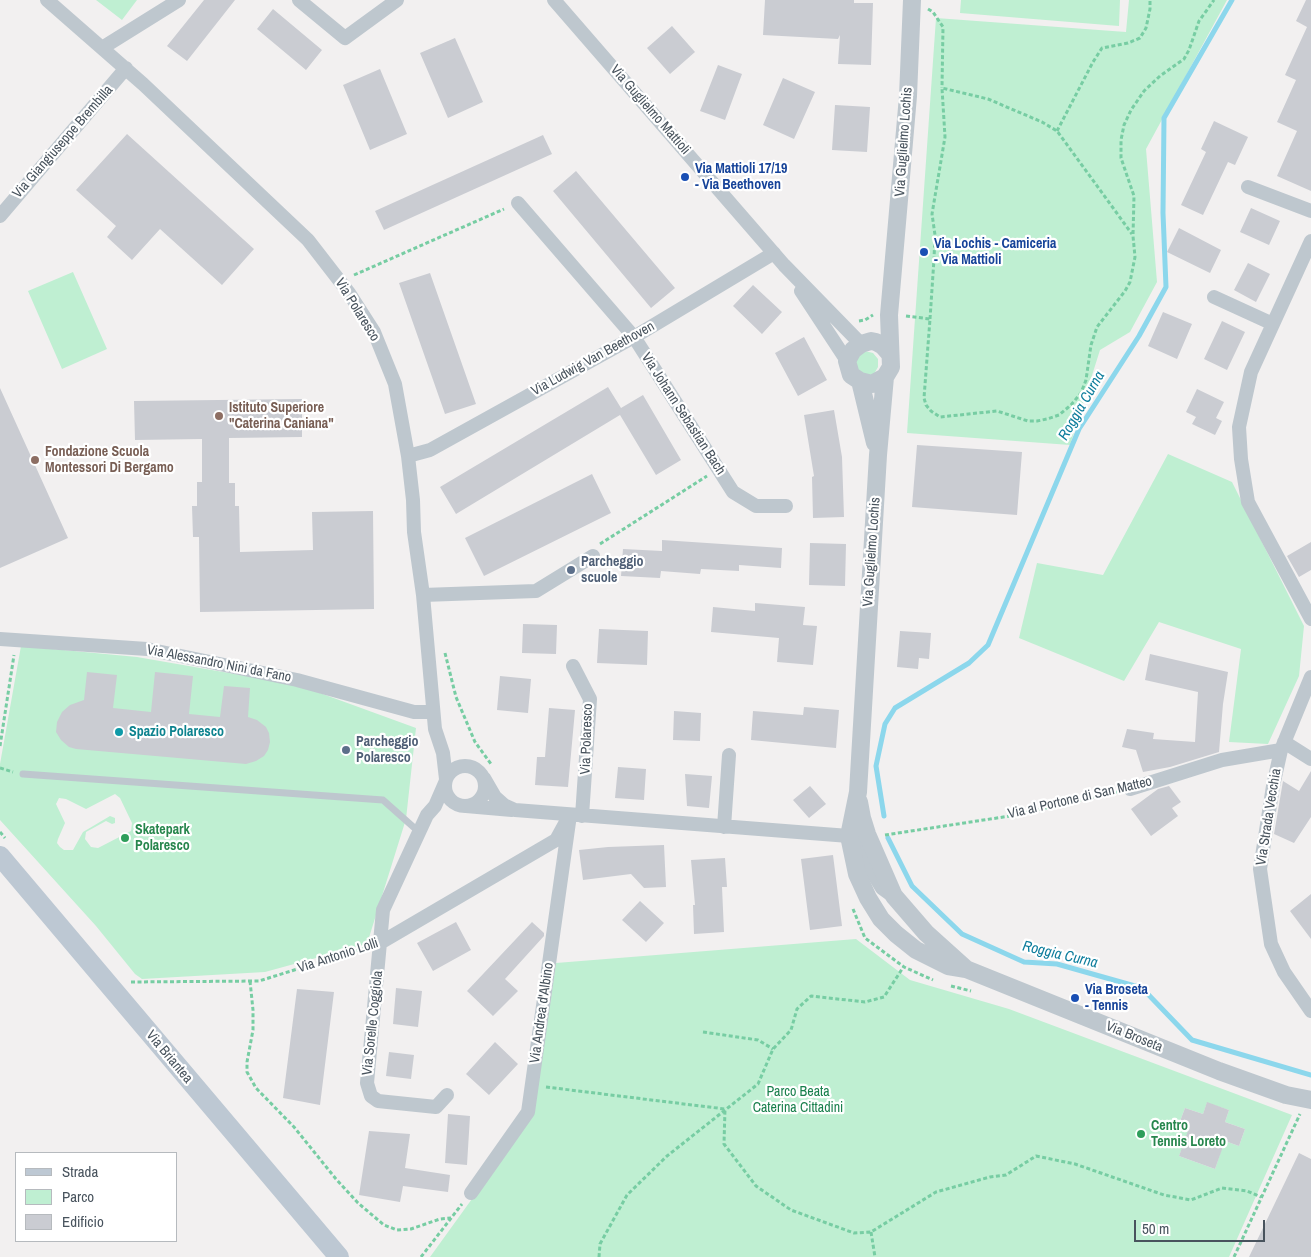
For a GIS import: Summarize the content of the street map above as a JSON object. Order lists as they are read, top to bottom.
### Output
{
  "streets": {
    "main road": ["Via Briantea"],
    "street": [
      "Via Guglielmo Mattioli",
      "Via Giangiuseppe Brembilla",
      "Via Guglielmo Lochis",
      "Via Polaresco",
      "Via Ludwig Van Beethoven",
      "Via Johann Sebastian Bach",
      "Via Alessandro Nini da Fano",
      "Via al Portone di San Matteo",
      "Via Strada Vecchia",
      "Via Antonio Lolli",
      "Via Andrea d'Albino",
      "Via Sorelle Coggiola",
      "Via Broseta"
    ]
  },
  "crossings": [
    ["Via Guglielmo Mattioli", "Via Guglielmo Lochis"],
    ["Via Guglielmo Mattioli", "Via Ludwig Van Beethoven"],
    ["Via Giangiuseppe Brembilla", "Via Polaresco"],
    ["Via Guglielmo Lochis", "Via al Portone di San Matteo"],
    ["Via Guglielmo Lochis", "Via Broseta"],
    ["Via Polaresco", "Via Ludwig Van Beethoven"],
    ["Via Polaresco", "Via Alessandro Nini da Fano"],
    ["Via Polaresco", "Via Antonio Lolli"],
    ["Via Polaresco", "Via Andrea d'Albino"],
    ["Via Polaresco", "Via Sorelle Coggiola"],
    ["Via Ludwig Van Beethoven", "Via Johann Sebastian Bach"],
    ["Via al Portone di San Matteo", "Via Strada Vecchia"],
    ["Via al Portone di San Matteo", "Via Broseta"],
    ["Via Antonio Lolli", "Via Andrea d'Albino"],
    ["Via Antonio Lolli", "Via Sorelle Coggiola"]
  ],
  "water": ["Roggia Curna"],
  "parks": ["Parco Beata Caterina Cittadini"],
  "places": [
    "Via Mattioli 17/19 - Via Beethoven",
    "Via Lochis - Camiceria - Via Mattioli",
    "Istituto Superiore \"Caterina Caniana\"",
    "Fondazione Scuola Montessori Di Bergamo",
    "Parcheggio scuole",
    "Spazio Polaresco",
    "Parcheggio Polaresco",
    "Skatepark Polaresco",
    "Via Broseta - Tennis",
    "Centro Tennis Loreto"
  ],
  "legend": ["Strada", "Parco", "Edificio"],
  "scale_bar": "50 m"
}
